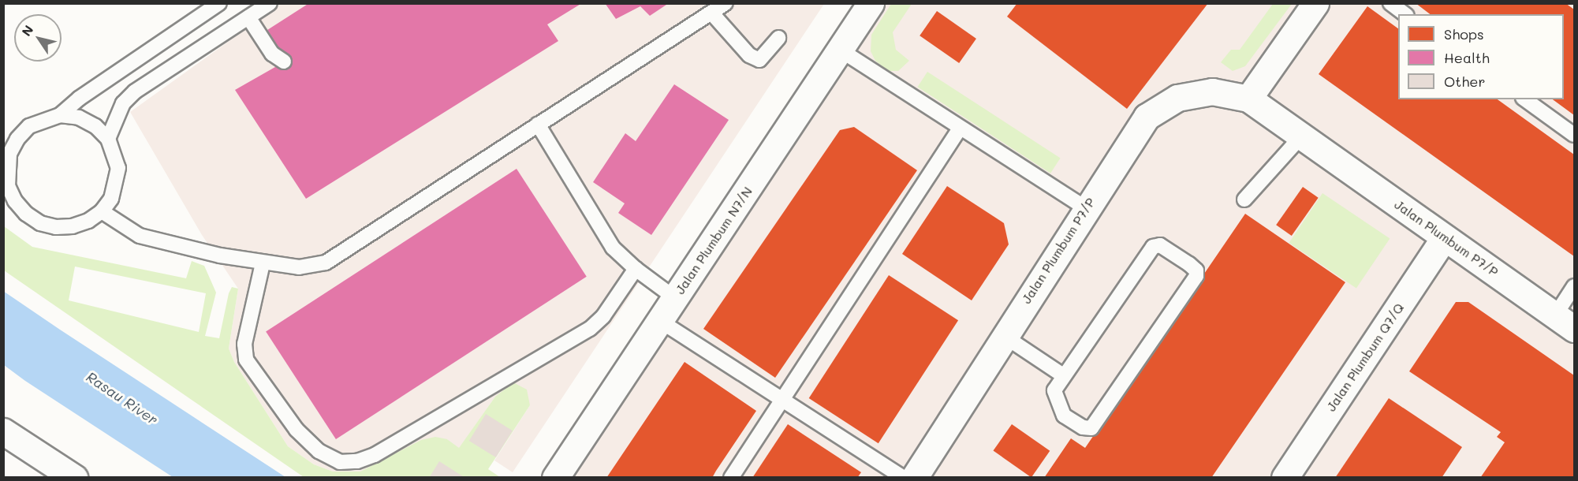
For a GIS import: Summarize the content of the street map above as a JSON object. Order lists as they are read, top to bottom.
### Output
{
  "streets": {
    "street": ["Jalan Plumbum P7/P", "Jalan Plumbum N7/N", "Jalan Plumbum Q7/Q"]
  },
  "crossings": [
    ["Jalan Plumbum P7/P", "Jalan Plumbum Q7/Q"]
  ],
  "water": ["Rasau River"],
  "legend": ["Shops", "Health", "Other"],
  "north": "top left"
}
